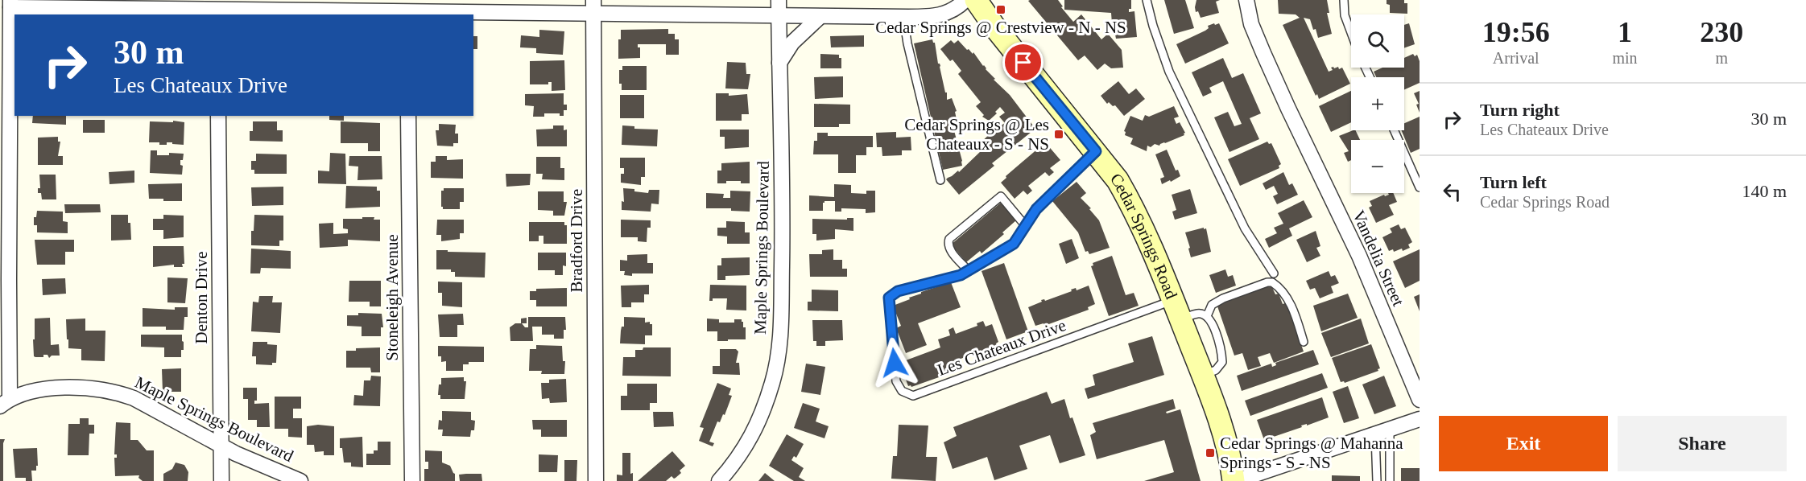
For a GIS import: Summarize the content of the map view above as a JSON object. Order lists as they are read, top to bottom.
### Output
{
  "streets": {
    "main road": ["Cedar Springs Road"],
    "street": [
      "Bradford Drive",
      "Maple Springs Boulevard",
      "Vandelia Street",
      "Denton Drive",
      "Stoneleigh Avenue"
    ],
    "lane": ["Les Chateaux Drive"]
  },
  "crossings": [
    ["Cedar Springs Road", "Les Chateaux Drive"],
    ["Maple Springs Boulevard", "Denton Drive"]
  ],
  "places": {
    "transit": ["Cedar Springs @ Crestview - N - NS", "Cedar Springs @ Les Chateaux - S - NS", "Cedar Springs @ Mahanna Springs - S - NS"]
  },
  "page": {
    "eta": [
      "19:56",
      "Arrival",
      "1",
      "min",
      "230",
      "m"
    ],
    "map_buttons": ["+", "−"],
    "turn": ["30 m", "Les Chateaux Drive"],
    "list": [
      {
        "name": "Turn right",
        "note": "Les Chateaux Drive",
        "value": "30 m"
      },
      {
        "name": "Turn left",
        "note": "Cedar Springs Road",
        "value": "140 m"
      }
    ],
    "buttons": ["Exit", "Share"]
  }
}
